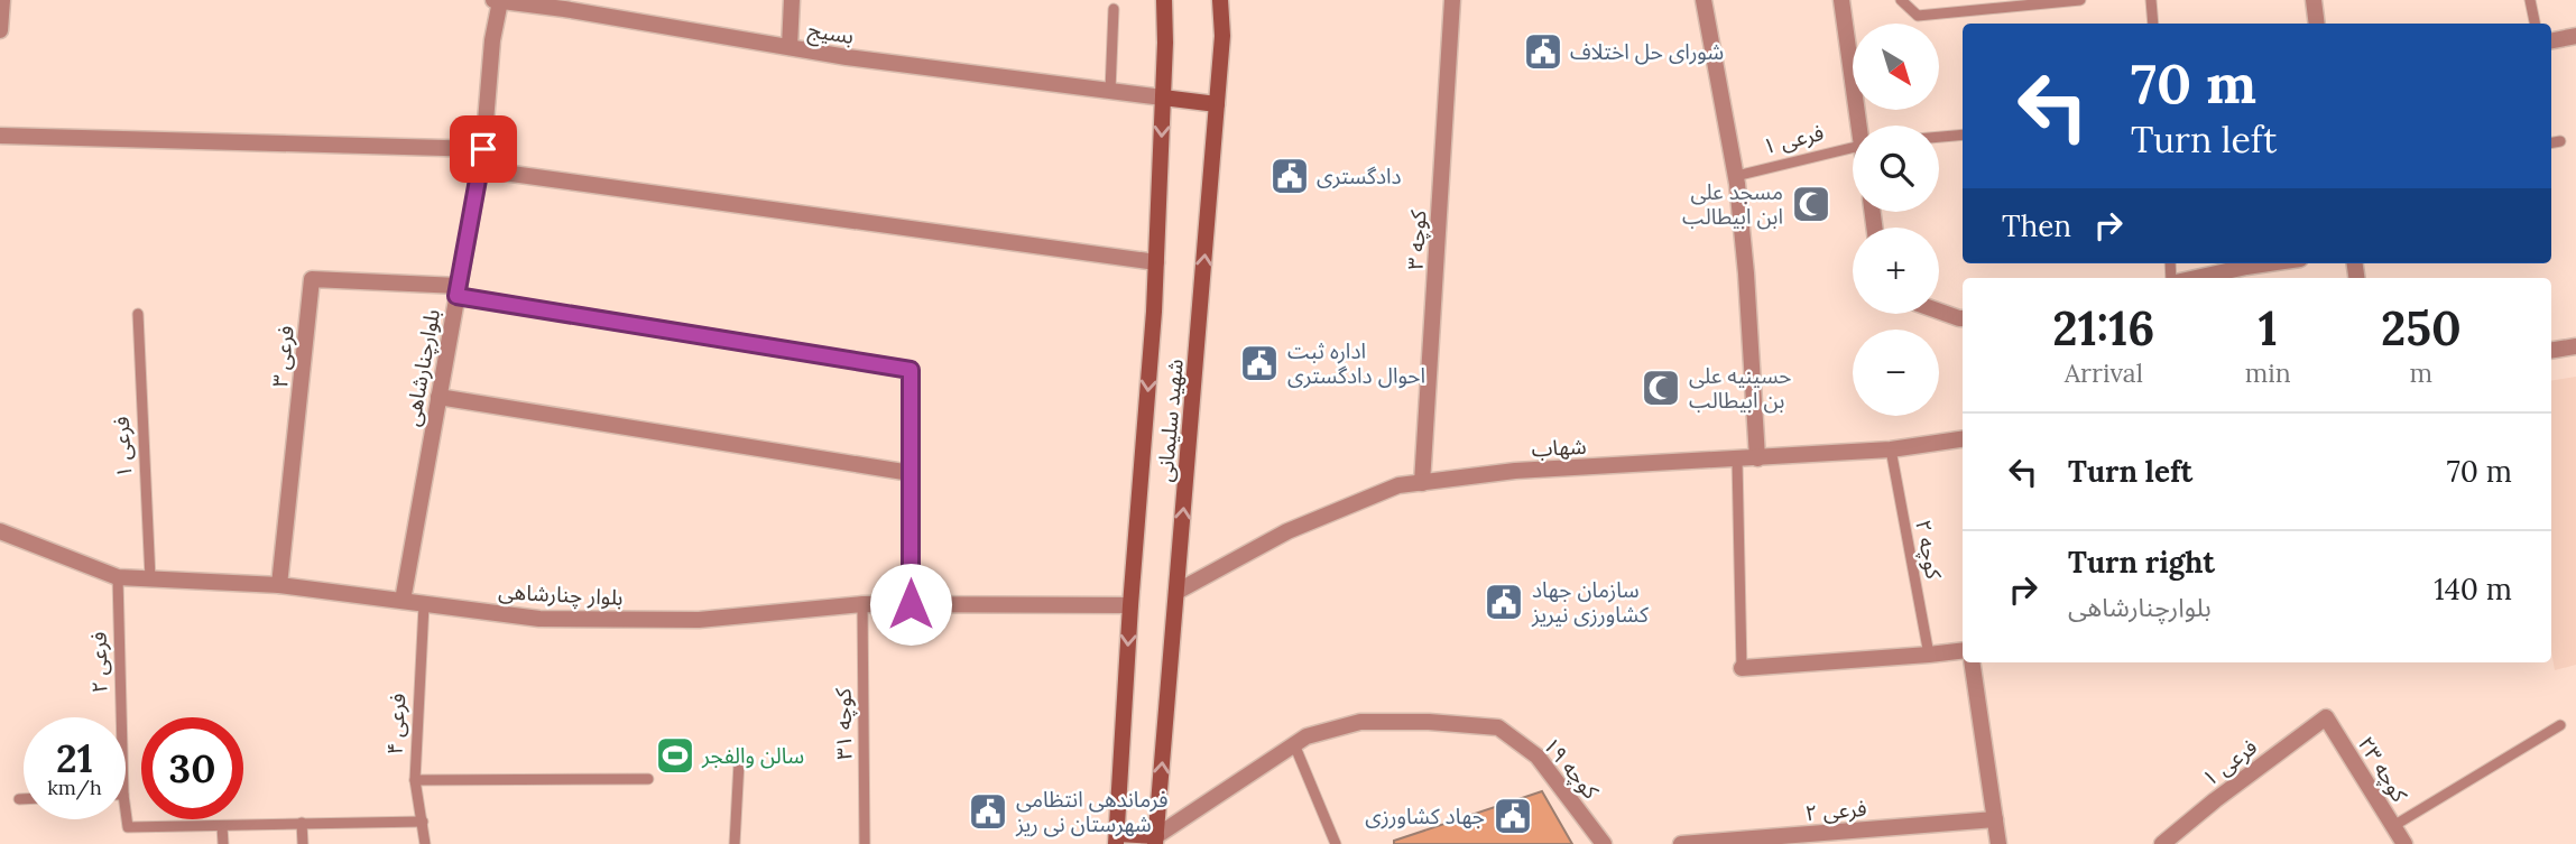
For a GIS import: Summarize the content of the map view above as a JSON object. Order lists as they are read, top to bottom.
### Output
{
  "streets": {
    "main road": ["شهید سلیمانی"],
    "street": [
      "بسیج",
      "فرعی ۱",
      "کوچه ۳",
      "فرعی ۳",
      "بلوارچنارشاهی",
      "شهاب",
      "بلوار چنارشاهی",
      "فرعی ۲",
      "کوچه ۱۹",
      "کوچه ۲۳"
    ],
    "lane": ["کوچه ۲", "فرعی ۴", "کوچه ۳۱"]
  },
  "crossings": [
    ["بسیج", "بلوارچنارشاهی"],
    ["بسیج", "شهید سلیمانی"],
    ["فرعی ۱", "بلوار چنارشاهی"],
    ["فرعی ۱", "کوچه ۲۳"],
    ["کوچه ۳", "شهاب"],
    ["فرعی ۳", "بلوارچنارشاهی"],
    ["فرعی ۳", "بلوار چنارشاهی"],
    ["بلوارچنارشاهی", "بلوار چنارشاهی"],
    ["شهید سلیمانی", "شهاب"],
    ["شهید سلیمانی", "بلوار چنارشاهی"],
    ["شهاب", "کوچه ۲"],
    ["بلوار چنارشاهی", "فرعی ۲"],
    ["بلوار چنارشاهی", "فرعی ۴"],
    ["بلوار چنارشاهی", "کوچه ۳۱"]
  ],
  "places": {
    "public building": [
      "شورای حل اختلاف",
      "دادگستری",
      "اداره ثبت احوال دادگستری",
      "سازمان جهاد کشاورزی نیریز",
      "فرماندهی انتظامی شهرستان نی ریز",
      "جهاد کشاورزی"
    ],
    "mosque": ["مسجد علی ابن ابیطالب", "حسینیه علی بن ابیطالب"],
    "sports": ["سالن والفجر"]
  },
  "north": "bottom right",
  "page": {
    "map_buttons": ["+", "−"],
    "turn": ["70 m", "Turn left"],
    "then": "Then",
    "eta": [
      "21:16",
      "Arrival",
      "1",
      "min",
      "250",
      "m"
    ],
    "list": [
      {
        "name": "Turn left",
        "value": "70 m"
      },
      {
        "name": "Turn right",
        "note": "بلوارچنارشاهی",
        "value": "140 m"
      }
    ],
    "speed": "21 km/h",
    "limit": "30"
  }
}
